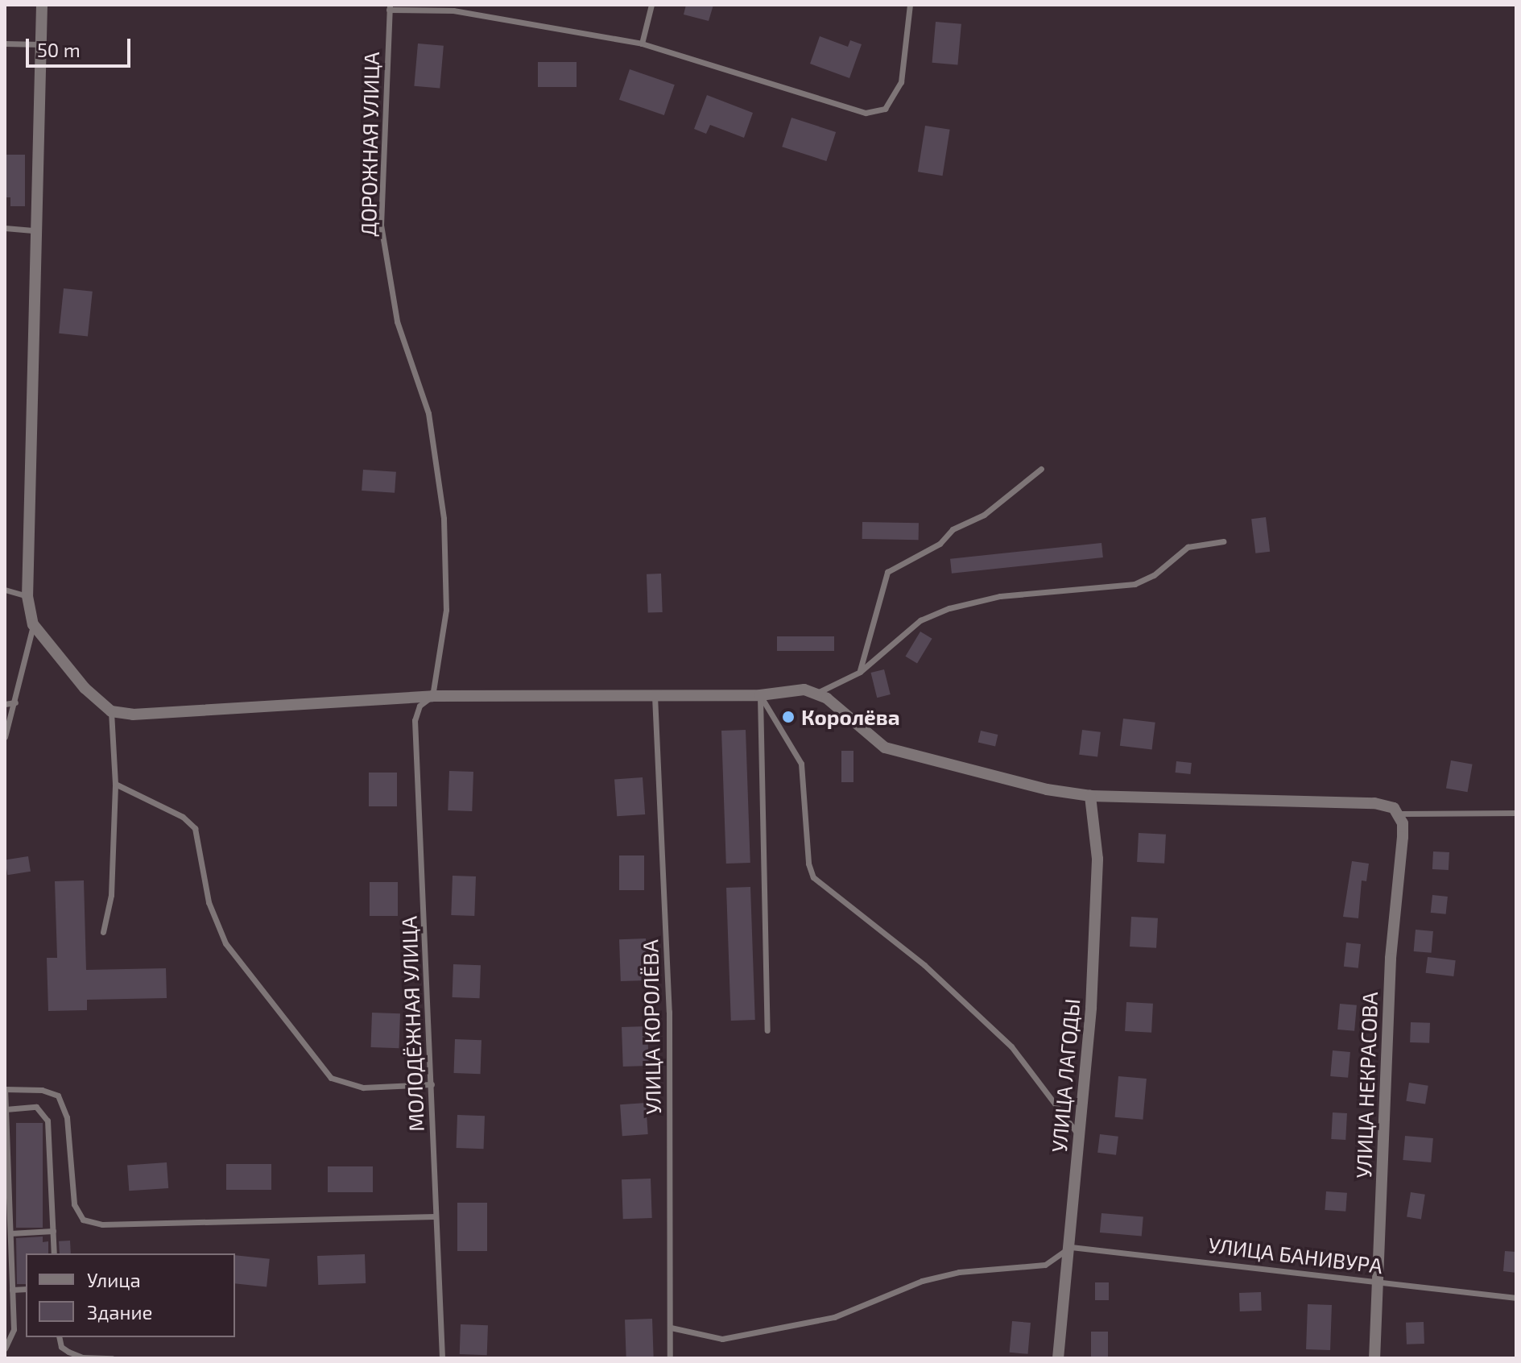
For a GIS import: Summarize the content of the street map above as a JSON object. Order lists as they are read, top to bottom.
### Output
{
  "streets": {
    "street": ["УЛИЦА ЛАГОДЫ", "УЛИЦА НЕКРАСОВА"],
    "lane": [
      "ДОРОЖНАЯ УЛИЦА",
      "МОЛОДЁЖНАЯ УЛИЦА",
      "УЛИЦА КОРОЛЁВА",
      "УЛИЦА БАНИВУРА"
    ]
  },
  "crossings": [
    ["ДОРОЖНАЯ УЛИЦА", "МОЛОДЁЖНАЯ УЛИЦА"],
    ["УЛИЦА ЛАГОДЫ", "УЛИЦА БАНИВУРА"],
    ["УЛИЦА НЕКРАСОВА", "УЛИЦА БАНИВУРА"]
  ],
  "places": ["Королёва"],
  "legend": ["Улица", "Здание"],
  "scale_bar": "50 m"
}
